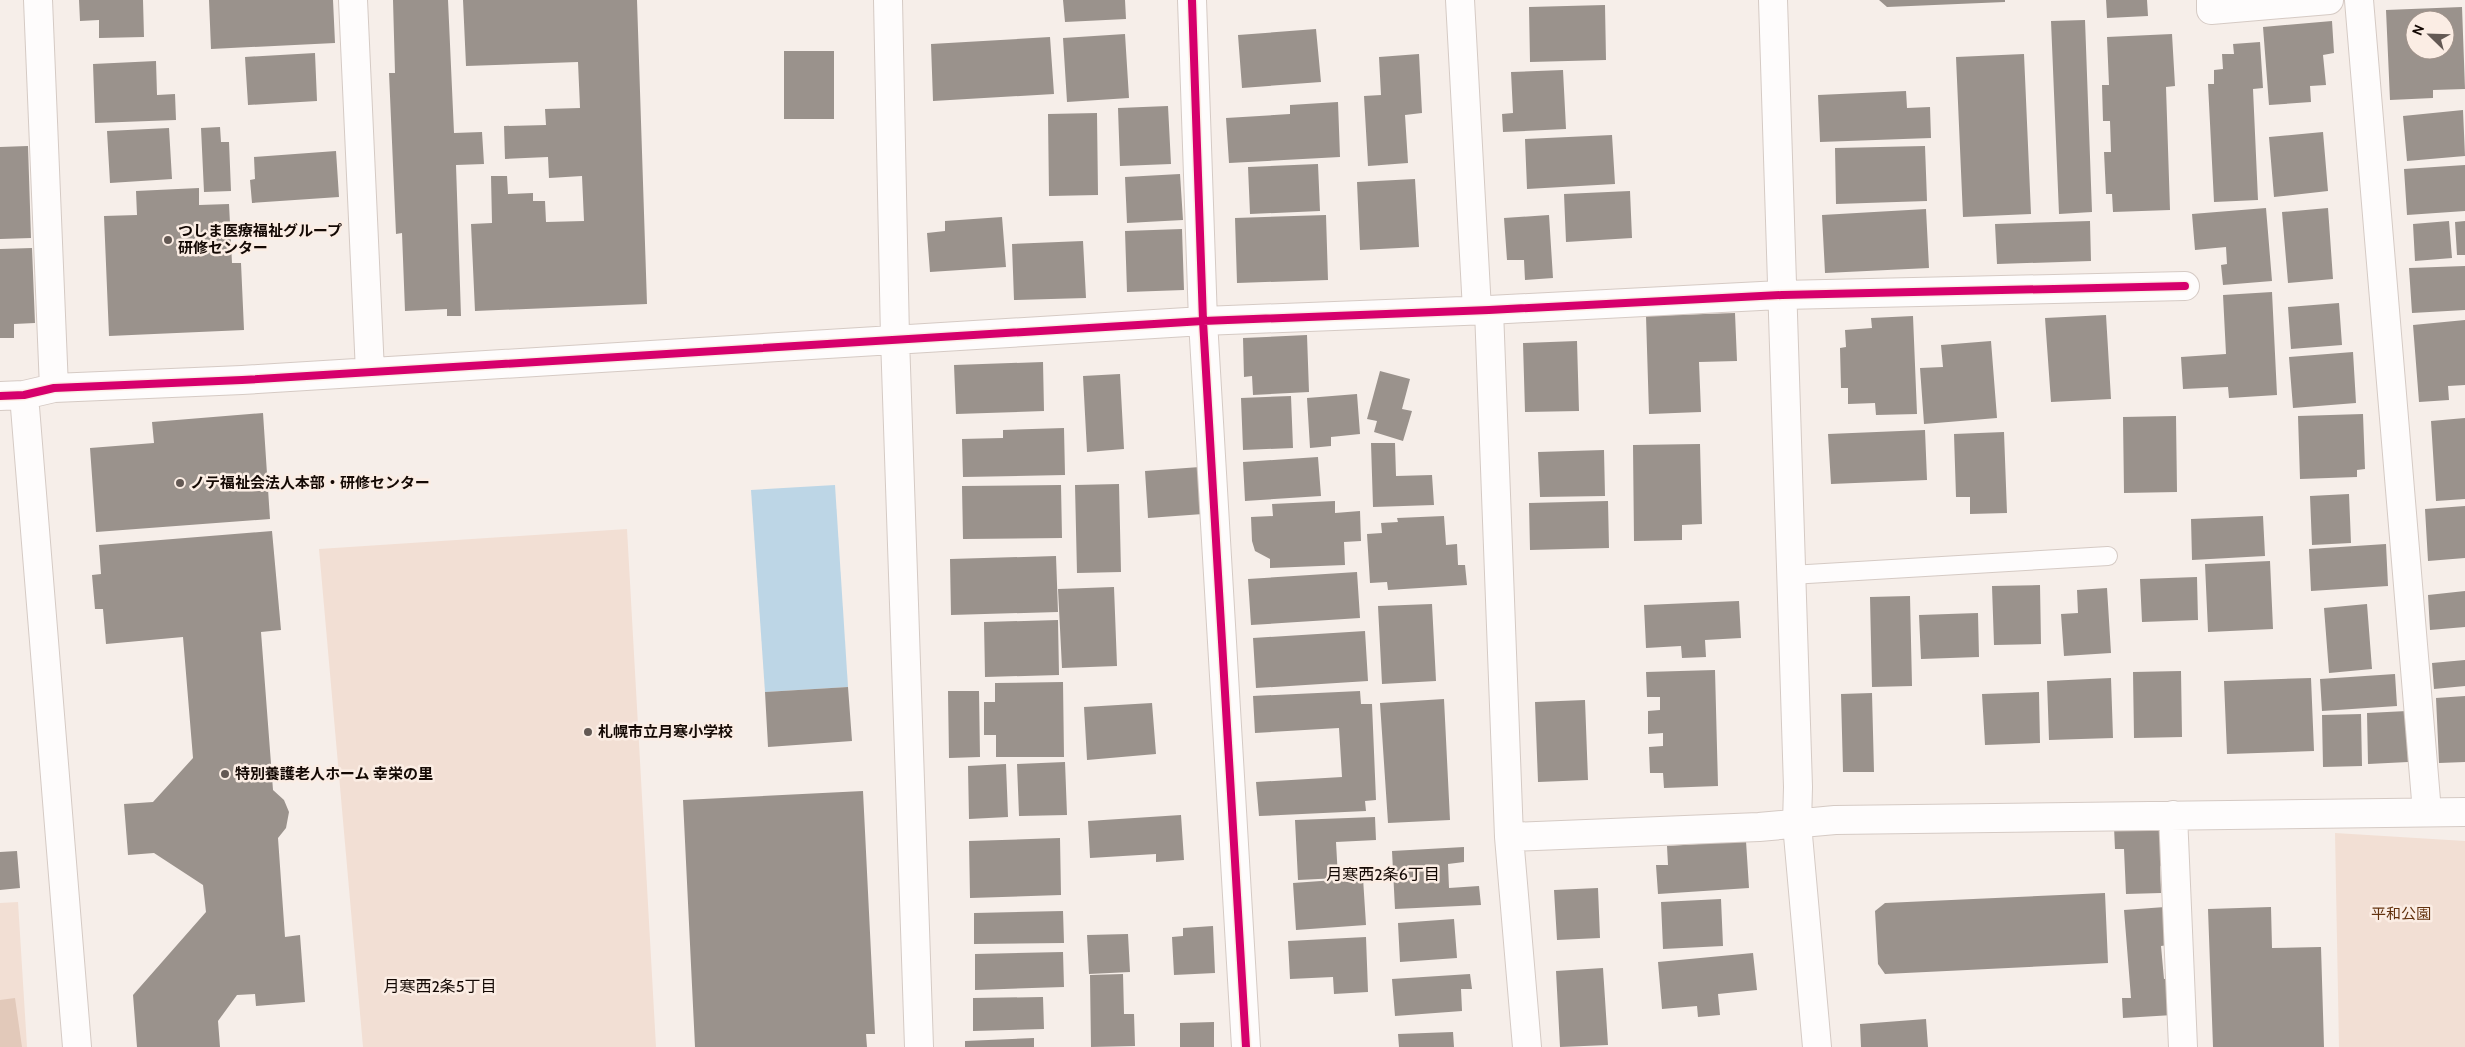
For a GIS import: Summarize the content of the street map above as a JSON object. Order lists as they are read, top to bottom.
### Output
{
  "districts": ["月寒西2条6丁目", "月寒西2条5丁目"],
  "parks": ["平和公園"],
  "places": [
    "つしま医療福祉グループ 研修センター",
    "ノテ福祉会法人本部・研修センター",
    "札幌市立月寒小学校",
    "特別養護老人ホーム 幸栄の里"
  ],
  "north": "top left"
}
